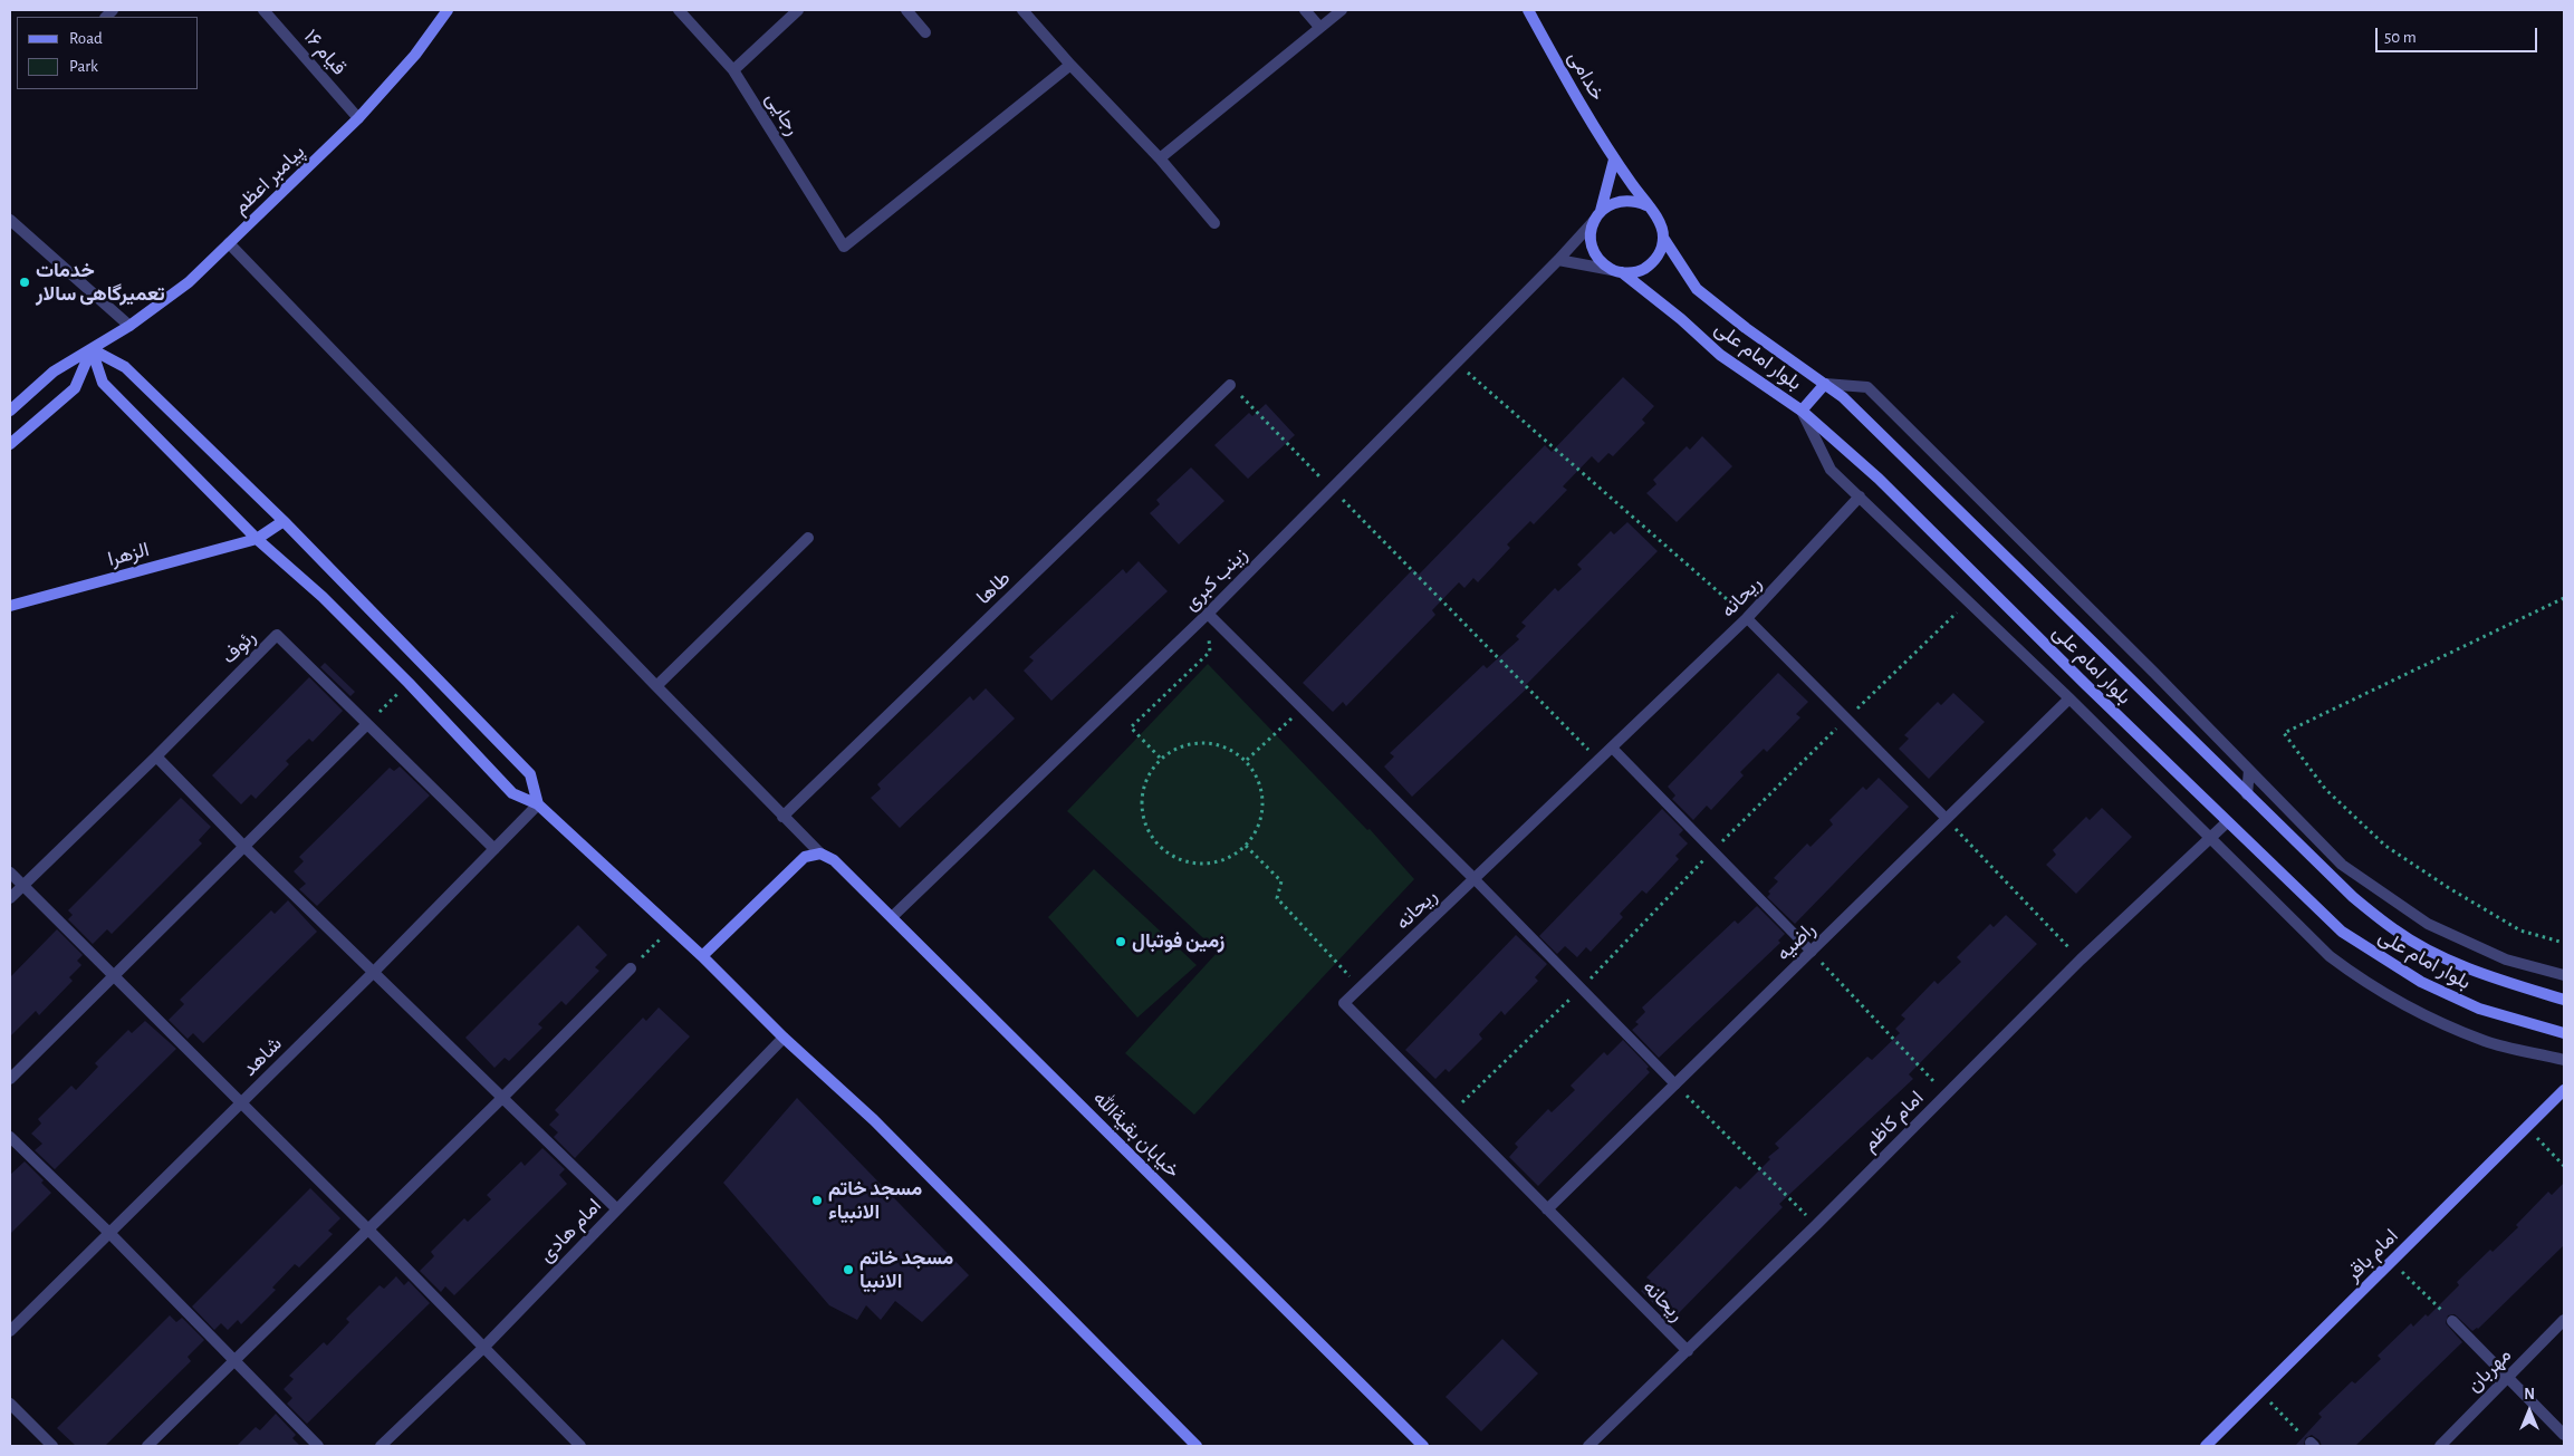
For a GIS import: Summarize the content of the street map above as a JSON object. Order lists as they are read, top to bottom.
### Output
{
  "streets": {
    "street": [
      "قیام ۱۶",
      "خدامی",
      "رجایی",
      "پیامبر اعظم",
      "بلوار امام علی",
      "الزهرا",
      "زینب کبری",
      "طاها",
      "ریحانه",
      "رئوف",
      "راضیه",
      "شاهد",
      "امام کاظم",
      "خیابان بقیةالله",
      "امام هادی",
      "امام باقر",
      "مهربان"
    ]
  },
  "crossings": [
    ["قیام ۱۶", "پیامبر اعظم"],
    ["خدامی", "بلوار امام علی"],
    ["خدامی", "زینب کبری"],
    ["بلوار امام علی", "زینب کبری"],
    ["بلوار امام علی", "امام کاظم"],
    ["زینب کبری", "خیابان بقیةالله"],
    ["ریحانه", "راضیه"],
    ["ریحانه", "امام کاظم"],
    ["رئوف", "شاهد"]
  ],
  "places": [
    "خدمات تعمیرگاهی سالار",
    "زمین فوتبال",
    "مسجد خاتم الانبیاء",
    "مسجد خاتم الانبیا"
  ],
  "legend": ["Road", "Park"],
  "scale_bar": "50 m",
  "north": "top"
}
